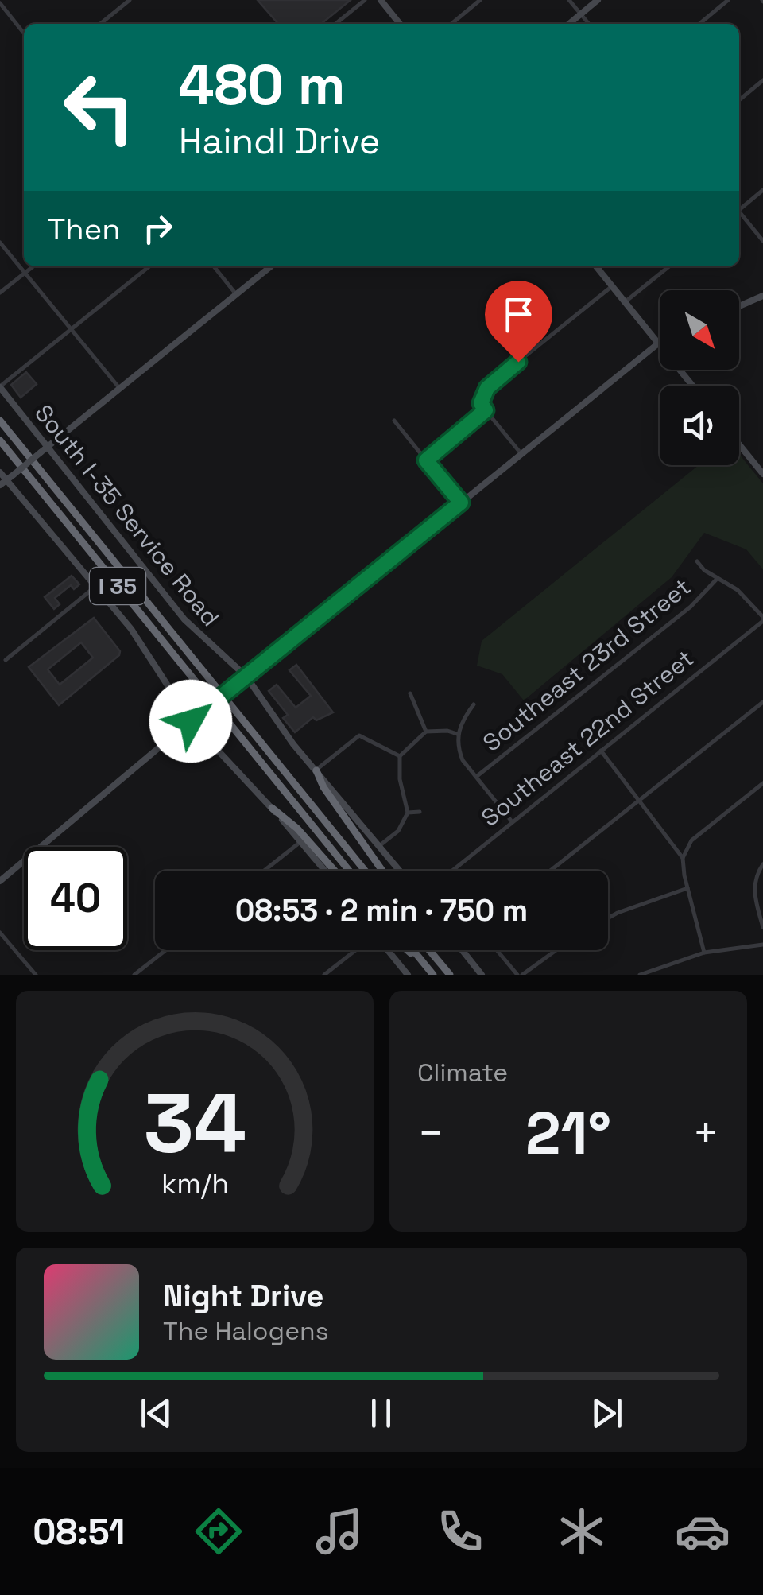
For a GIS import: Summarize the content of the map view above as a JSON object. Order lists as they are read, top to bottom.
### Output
{
  "streets": {
    "highway": ["I 35"],
    "main road": ["South I-35 Service Road"],
    "street": ["Southeast 23rd Street", "Southeast 22nd Street"]
  },
  "north": "bottom right",
  "page": {
    "turn": ["480 m", "Haindl Drive"],
    "then": "Then",
    "limit": "40",
    "trip": "08:53 · 2 min · 750 m",
    "tile": "Climate",
    "heat": ["−", "21°", "+"],
    "song": ["Night Drive", "The Halogens"],
    "tabs": "08:51",
    "gauge": ["34", "km/h"]
  }
}
